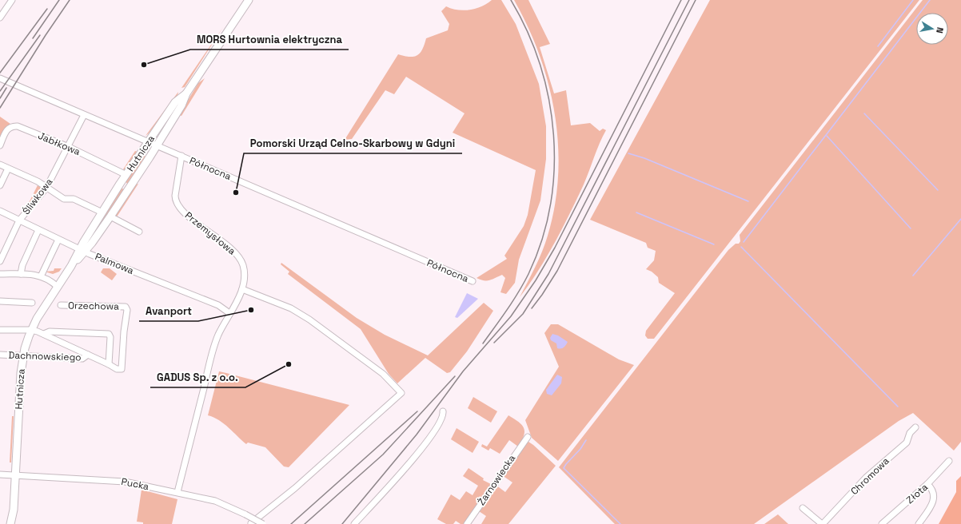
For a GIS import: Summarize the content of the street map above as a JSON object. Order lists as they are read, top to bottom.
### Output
{
  "streets": {
    "main road": ["Hutnicza"],
    "street": [
      "Jabłkowa",
      "Północna",
      "Śliwkowa",
      "Przemysłowa",
      "Palmowa",
      "Orzechowa",
      "Dachnowskiego",
      "Chromowa",
      "Żarnowiecka",
      "Pucka",
      "Złota"
    ]
  },
  "crossings": [
    ["Jabłkowa", "Hutnicza"],
    ["Jabłkowa", "Śliwkowa"],
    ["Hutnicza", "Północna"],
    ["Hutnicza", "Palmowa"],
    ["Hutnicza", "Dachnowskiego"],
    ["Hutnicza", "Pucka"],
    ["Północna", "Śliwkowa"],
    ["Północna", "Przemysłowa"],
    ["Śliwkowa", "Palmowa"],
    ["Przemysłowa", "Palmowa"],
    ["Przemysłowa", "Pucka"]
  ],
  "places": [
    "MORS Hurtownia elektryczna",
    "Pomorski Urząd Celno-Skarbowy w Gdyni",
    "Avanport",
    "GADUS Sp. z o.o."
  ],
  "north": "right"
}
